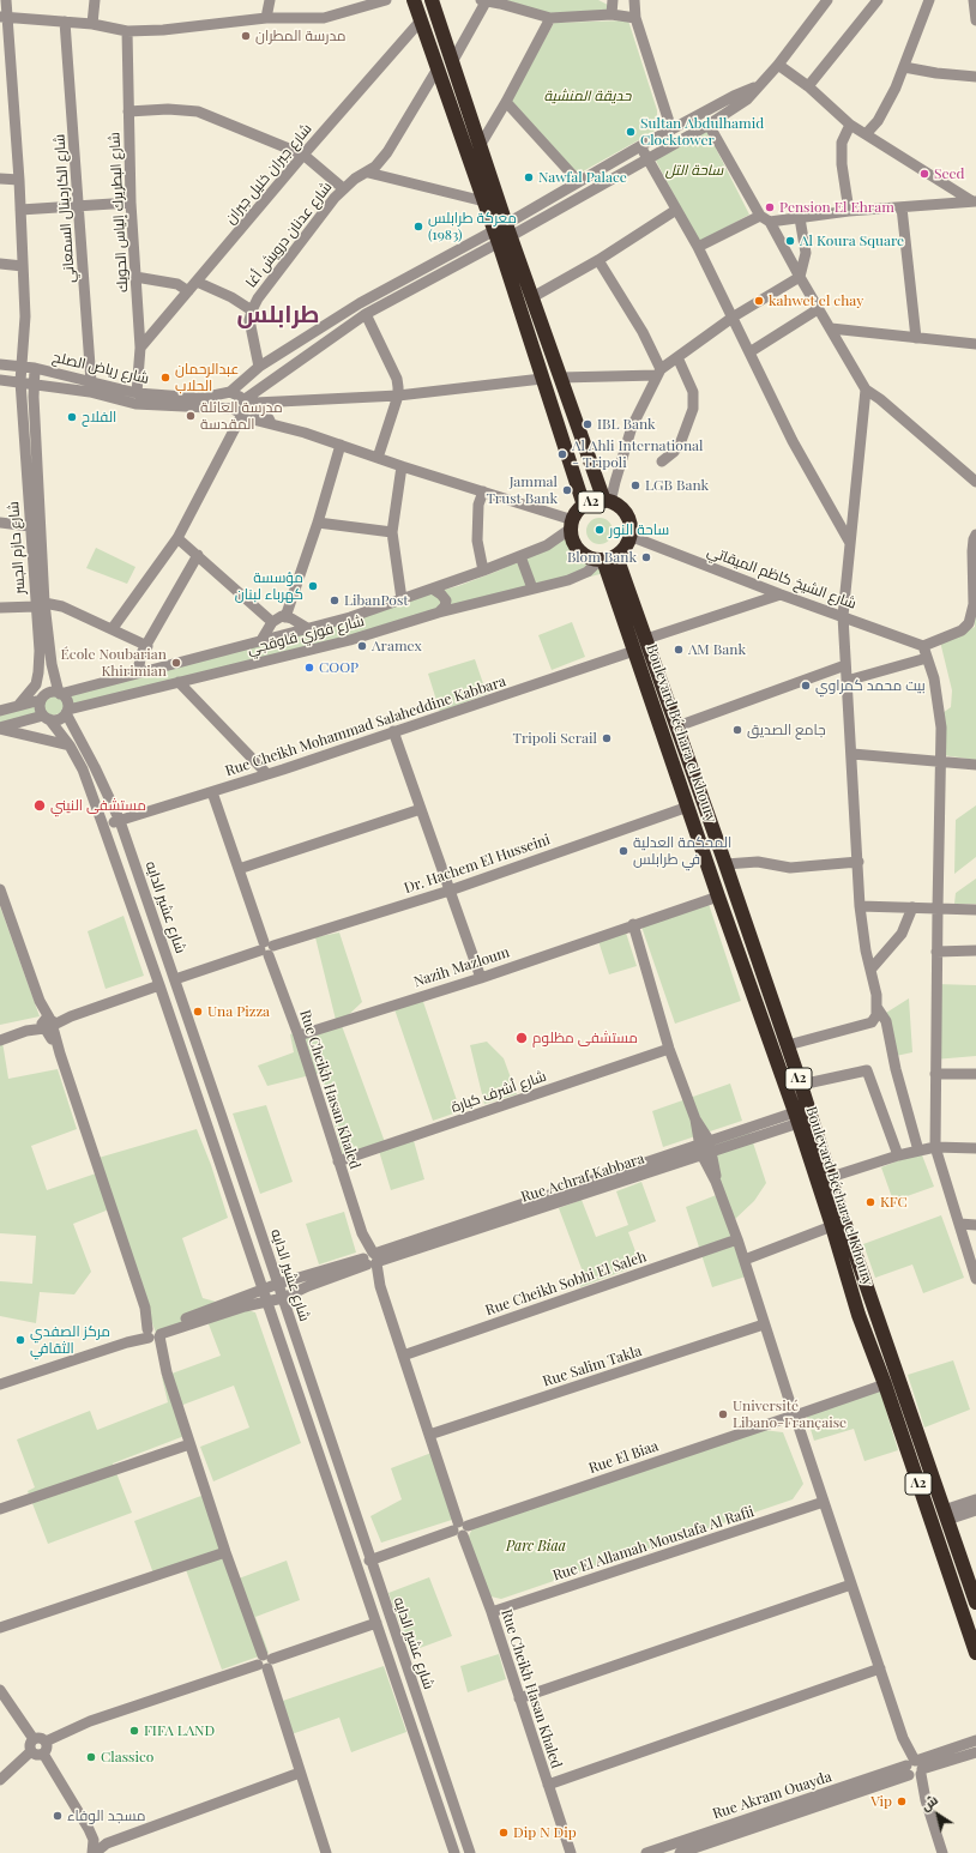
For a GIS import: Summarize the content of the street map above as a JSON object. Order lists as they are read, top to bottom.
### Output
{
  "streets": {
    "highway": ["A2", "Boulevard Béchara el Khoury"],
    "street": [
      "شارع جبران خليل جبران",
      "شارع الكاردينال السمعاني",
      "شارع البطريرك إلياس الحويك",
      "شارع عدنان درويش أغا",
      "شارع رياض الصلح",
      "شارع حازم الجسر",
      "شارع الشيخ كاظم الميقاتي",
      "شارع فوزي قاوقجي",
      "Rue Cheikh Mohammad Salaheddine Kabbara",
      "Dr. Hachem El Husseini",
      "شارع عشير الدايه",
      "Nazih Mazloum",
      "Rue Cheikh Hasan Khaled",
      "شارع أشرف كبارة",
      "Rue Achraf Kabbara",
      "Rue Cheikh Sobhi El Saleh",
      "Rue Salim Takla",
      "Rue El Biaa",
      "Rue El Allamah Moustafa Al Rafii",
      "Rue Akram Ouayda"
    ]
  },
  "crossings": [
    ["شارع جبران خليل جبران", "شارع البطريرك إلياس الحويك"],
    ["شارع جبران خليل جبران", "A2"],
    ["شارع الكاردينال السمعاني", "شارع رياض الصلح"],
    ["شارع البطريرك إلياس الحويك", "شارع رياض الصلح"],
    ["شارع عدنان درويش أغا", "A2"],
    ["شارع رياض الصلح", "شارع حازم الجسر"],
    ["A2", "شارع الشيخ كاظم الميقاتي"],
    ["A2", "شارع فوزي قاوقجي"],
    ["A2", "Boulevard Béchara el Khoury"],
    ["شارع حازم الجسر", "شارع فوزي قاوقجي"],
    ["شارع حازم الجسر", "شارع عشير الدايه"],
    ["شارع الشيخ كاظم الميقاتي", "شارع فوزي قاوقجي"],
    ["شارع الشيخ كاظم الميقاتي", "Boulevard Béchara el Khoury"],
    ["شارع فوزي قاوقجي", "Boulevard Béchara el Khoury"],
    ["شارع فوزي قاوقجي", "شارع عشير الدايه"],
    ["Rue Cheikh Mohammad Salaheddine Kabbara", "Boulevard Béchara el Khoury"],
    ["Rue Cheikh Mohammad Salaheddine Kabbara", "شارع عشير الدايه"],
    ["Rue Cheikh Mohammad Salaheddine Kabbara", "Rue Cheikh Hasan Khaled"],
    ["Boulevard Béchara el Khoury", "Dr. Hachem El Husseini"],
    ["Boulevard Béchara el Khoury", "Nazih Mazloum"],
    ["Boulevard Béchara el Khoury", "Rue Achraf Kabbara"],
    ["Boulevard Béchara el Khoury", "Rue El Biaa"],
    ["Dr. Hachem El Husseini", "شارع عشير الدايه"],
    ["Dr. Hachem El Husseini", "Rue Cheikh Hasan Khaled"],
    ["شارع عشير الدايه", "Rue Achraf Kabbara"],
    ["شارع عشير الدايه", "Rue El Biaa"],
    ["Nazih Mazloum", "Rue Cheikh Hasan Khaled"],
    ["Rue Cheikh Hasan Khaled", "شارع أشرف كبارة"],
    ["Rue Cheikh Hasan Khaled", "Rue Achraf Kabbara"],
    ["Rue Cheikh Hasan Khaled", "Rue Cheikh Sobhi El Saleh"],
    ["Rue Cheikh Hasan Khaled", "Rue Salim Takla"],
    ["Rue Cheikh Hasan Khaled", "Rue El Biaa"],
    ["Rue Cheikh Hasan Khaled", "Rue El Allamah Moustafa Al Rafii"]
  ],
  "districts": ["طرابلس"],
  "parks": ["حديقة المنشية", "ساحة التل", "Parc Biaa"],
  "places": [
    "مدرسة المطران",
    "Sultan Abdulhamid Clocktower",
    "Seed",
    "Nawfal Palace",
    "Pension El Ehram",
    "معركة طرابلس (1983)",
    "Al Koura Square",
    "kahwet el chay",
    "عبدالرحمان الحلاب",
    "مدرسة العائلة المقدسة",
    "الفلاح",
    "IBL Bank",
    "Al Ahli International - Tripoli",
    "LGB Bank",
    "Jammal Trust Bank",
    "ساحة النور",
    "Blom Bank",
    "مؤسسة كهرباء لبنان",
    "LibanPost",
    "Aramex",
    "AM Bank",
    "École Noubarian Khirimian",
    "COOP",
    "بيت محمد كمراوي",
    "جامع الصديق",
    "Tripoli Serail",
    "مستشفى النيني",
    "المحكمة العدلية في طرابلس",
    "Una Pizza",
    "مستشفى مظلوم",
    "KFC",
    "مركز الصفدي الثقافي",
    "Université Libano-Française",
    "FIFA LAND",
    "Classico",
    "Vip",
    "مسجد الوفاء",
    "Dip N Dip"
  ],
  "north": "top left"
}
